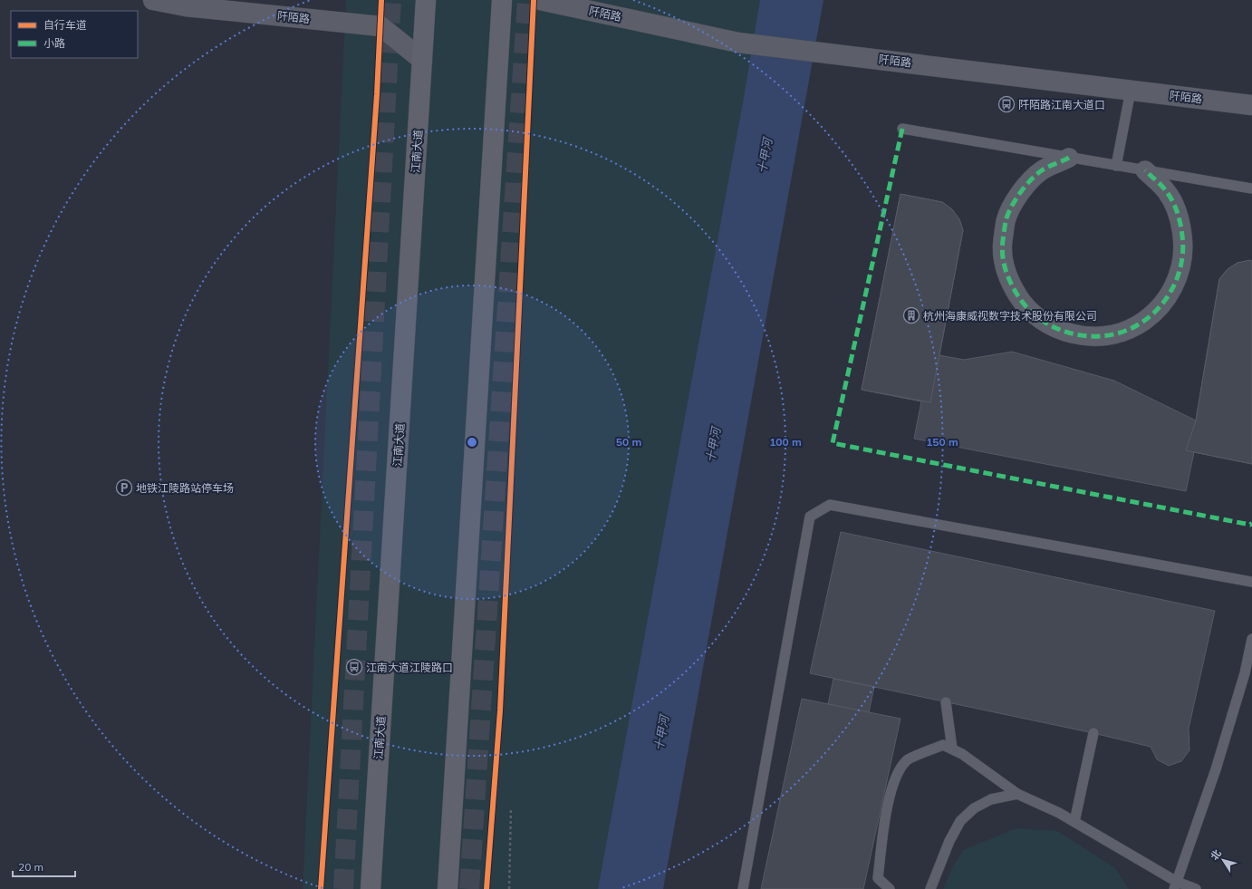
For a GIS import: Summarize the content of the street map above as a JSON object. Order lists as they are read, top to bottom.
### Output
{
  "streets": {
    "main road": ["江南大道"],
    "street": ["阡陌路"]
  },
  "crossings": [
    ["阡陌路", "江南大道"]
  ],
  "water": ["十甲河"],
  "places": {
    "bus stop": ["阡陌路江南大道口", "江南大道江陵路口"],
    "building": ["杭州海康威视数字技术股份有限公司"],
    "parking": ["地铁江陵路站停车场"]
  },
  "legend": ["自行车道", "小路"],
  "scale_bar": "20 m",
  "north": "top left",
  "rings": ["50 m", "100 m", "150 m"]
}
